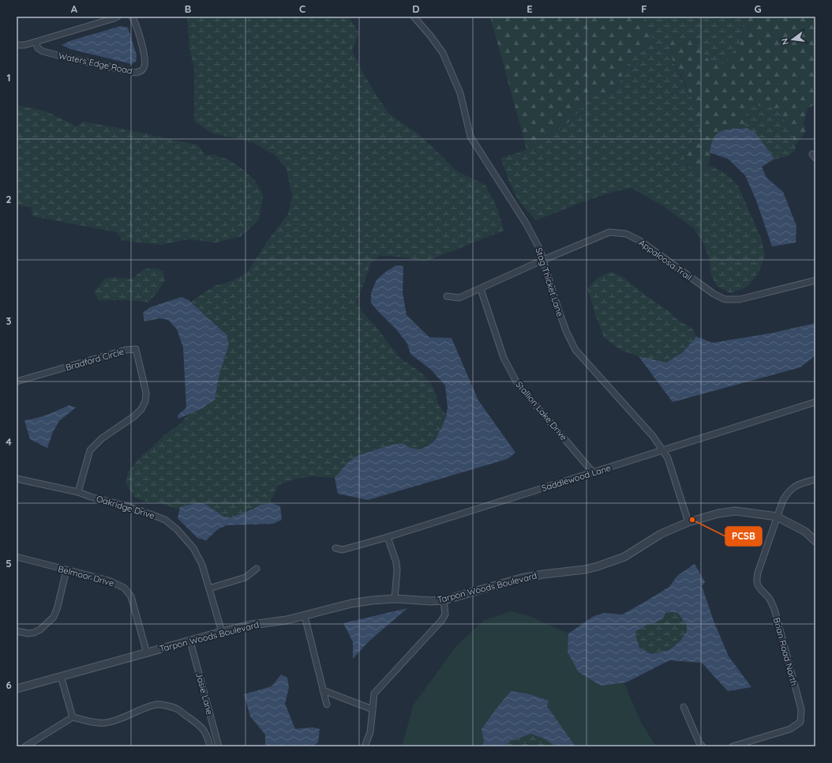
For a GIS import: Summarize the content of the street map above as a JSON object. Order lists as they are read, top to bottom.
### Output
{
  "streets": {
    "street": [
      "Waters Edge Road",
      "Appaloosa Trail",
      "Stag Thicket Lane",
      "Bradford Circle",
      "Stallion Lake Drive",
      "Saddlewood Lane",
      "Oakridge Drive",
      "Belmoor Drive",
      "Tarpon Woods Boulevard",
      "Brian Road North",
      "Josie Lane"
    ]
  },
  "crossings": [
    ["Appaloosa Trail", "Stag Thicket Lane"],
    ["Appaloosa Trail", "Stallion Lake Drive"],
    ["Stag Thicket Lane", "Saddlewood Lane"],
    ["Stag Thicket Lane", "Tarpon Woods Boulevard"],
    ["Bradford Circle", "Oakridge Drive"],
    ["Stallion Lake Drive", "Saddlewood Lane"],
    ["Oakridge Drive", "Tarpon Woods Boulevard"],
    ["Belmoor Drive", "Tarpon Woods Boulevard"],
    ["Tarpon Woods Boulevard", "Brian Road North"],
    ["Tarpon Woods Boulevard", "Josie Lane"]
  ],
  "places": ["PCSB"],
  "north": "left",
  "grid": {
    "columns": [
      "A",
      "B",
      "C",
      "D",
      "E",
      "F",
      "G"
    ],
    "rows": [
      "1",
      "2",
      "3",
      "4",
      "5",
      "6"
    ]
  }
}
